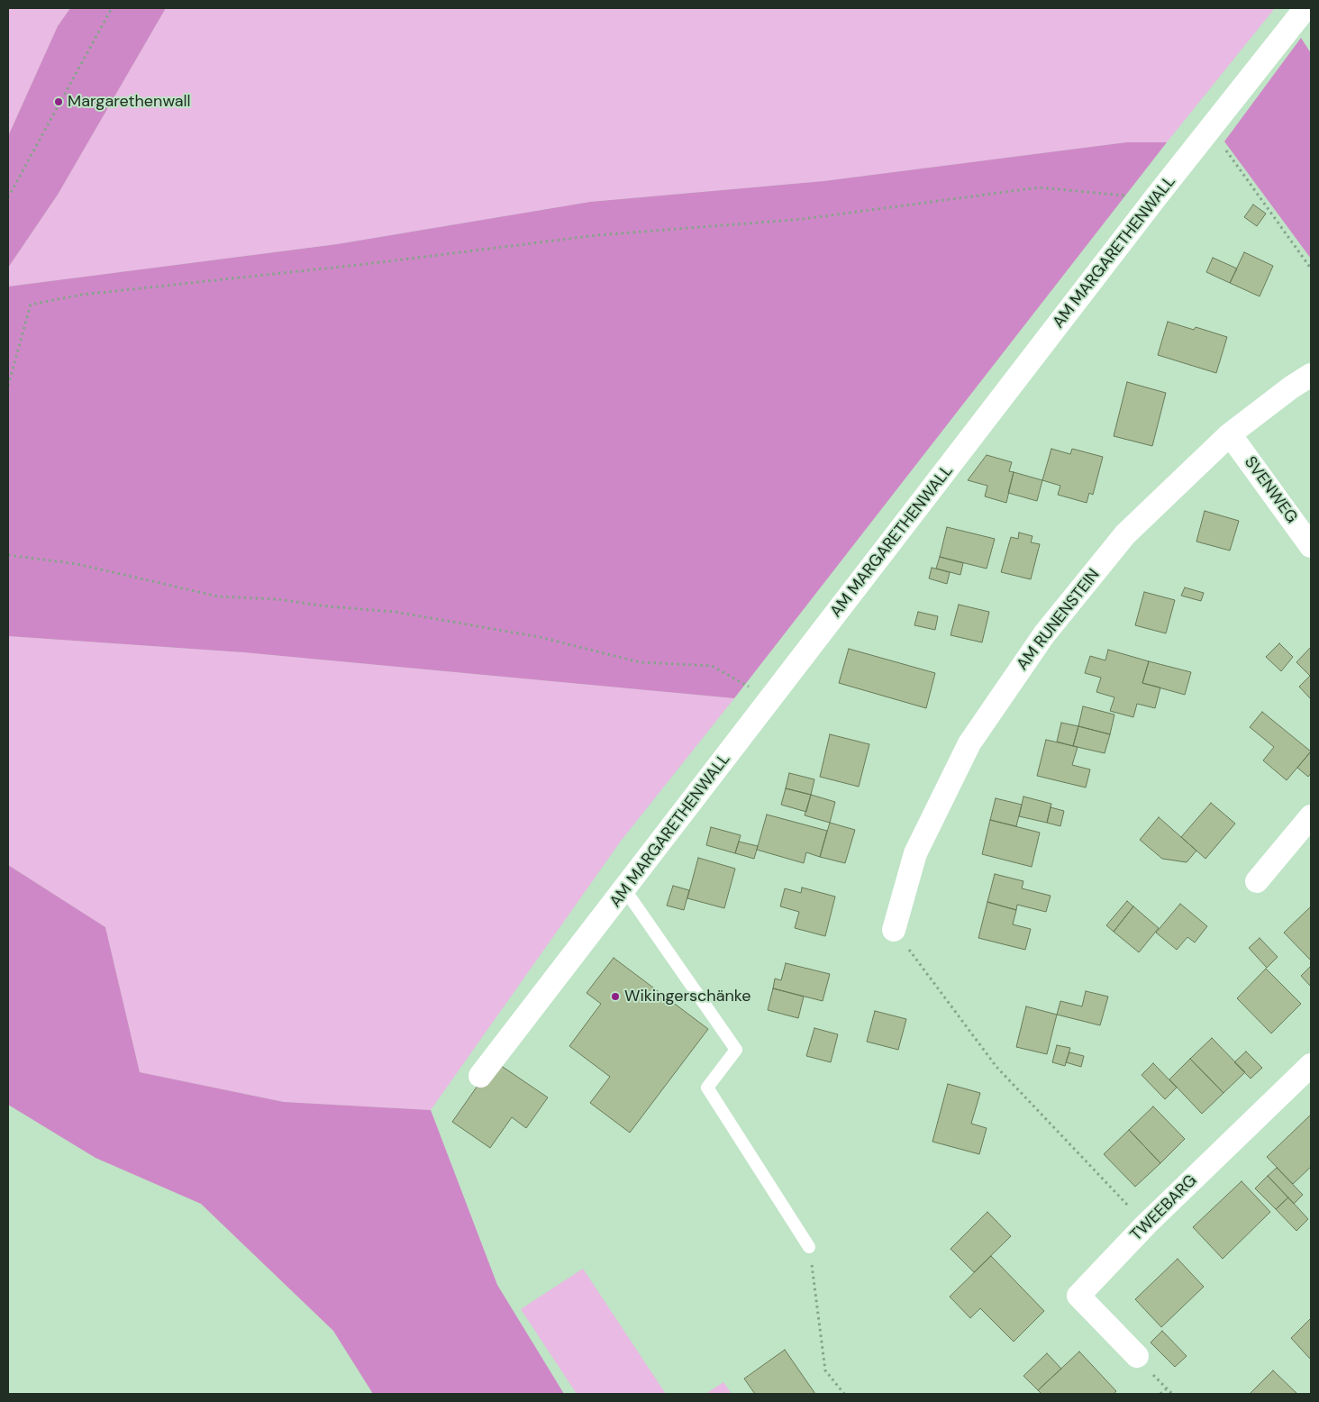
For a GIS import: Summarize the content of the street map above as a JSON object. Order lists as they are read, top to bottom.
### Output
{
  "streets": {
    "street": [
      "AM MARGARETHENWALL",
      "SVENWEG",
      "AM RUNENSTEIN",
      "TWEEBARG"
    ]
  },
  "crossings": [
    ["SVENWEG", "AM RUNENSTEIN"]
  ],
  "places": ["Margarethenwall", "Wikingerschänke"]
}
